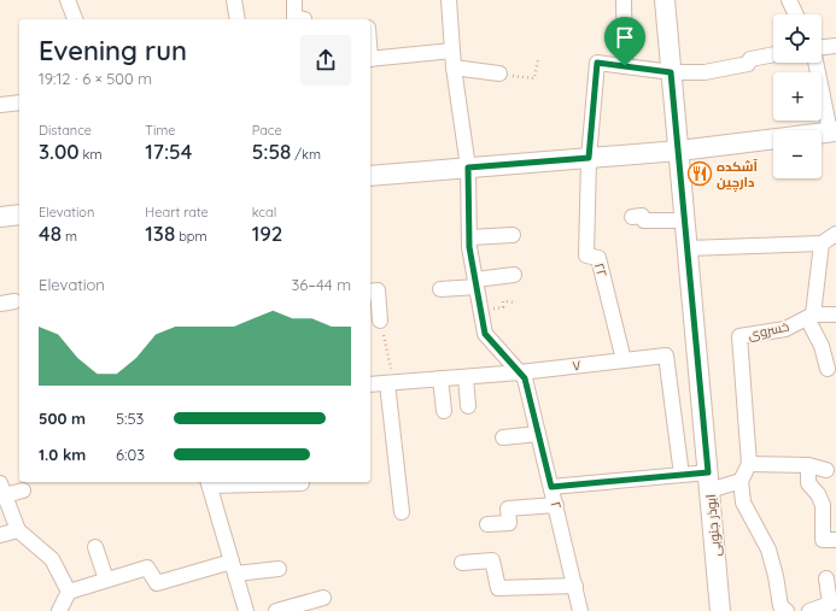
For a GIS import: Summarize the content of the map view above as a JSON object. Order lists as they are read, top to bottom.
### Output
{
  "streets": {
    "street": [
      "۲۲",
      "خسروی",
      "۷",
      "۲",
      "ابوذر جنوبی"
    ]
  },
  "crossings": [
    ["۲۲", "۷"],
    ["۷", "۲"]
  ],
  "places": {
    "restaurant": ["آشکده دارچین"]
  },
  "page": {
    "map_buttons": ["+", "−"],
    "heading": ["Evening run", "19:12 · 6 × 500 m"],
    "stats": [
      ["Distance", "3.00 km"],
      ["Time", "17:54"],
      ["Pace", "5:58 /km"],
      ["Elevation", "48 m"],
      ["Heart rate", "138 bpm"],
      ["kcal", "192"]
    ],
    "chart": ["Elevation", "36–44 m"],
    "list": [
      {
        "name": "500 m",
        "note": "5:53"
      },
      {
        "name": "1.0 km",
        "note": "6:03"
      }
    ]
  }
}
